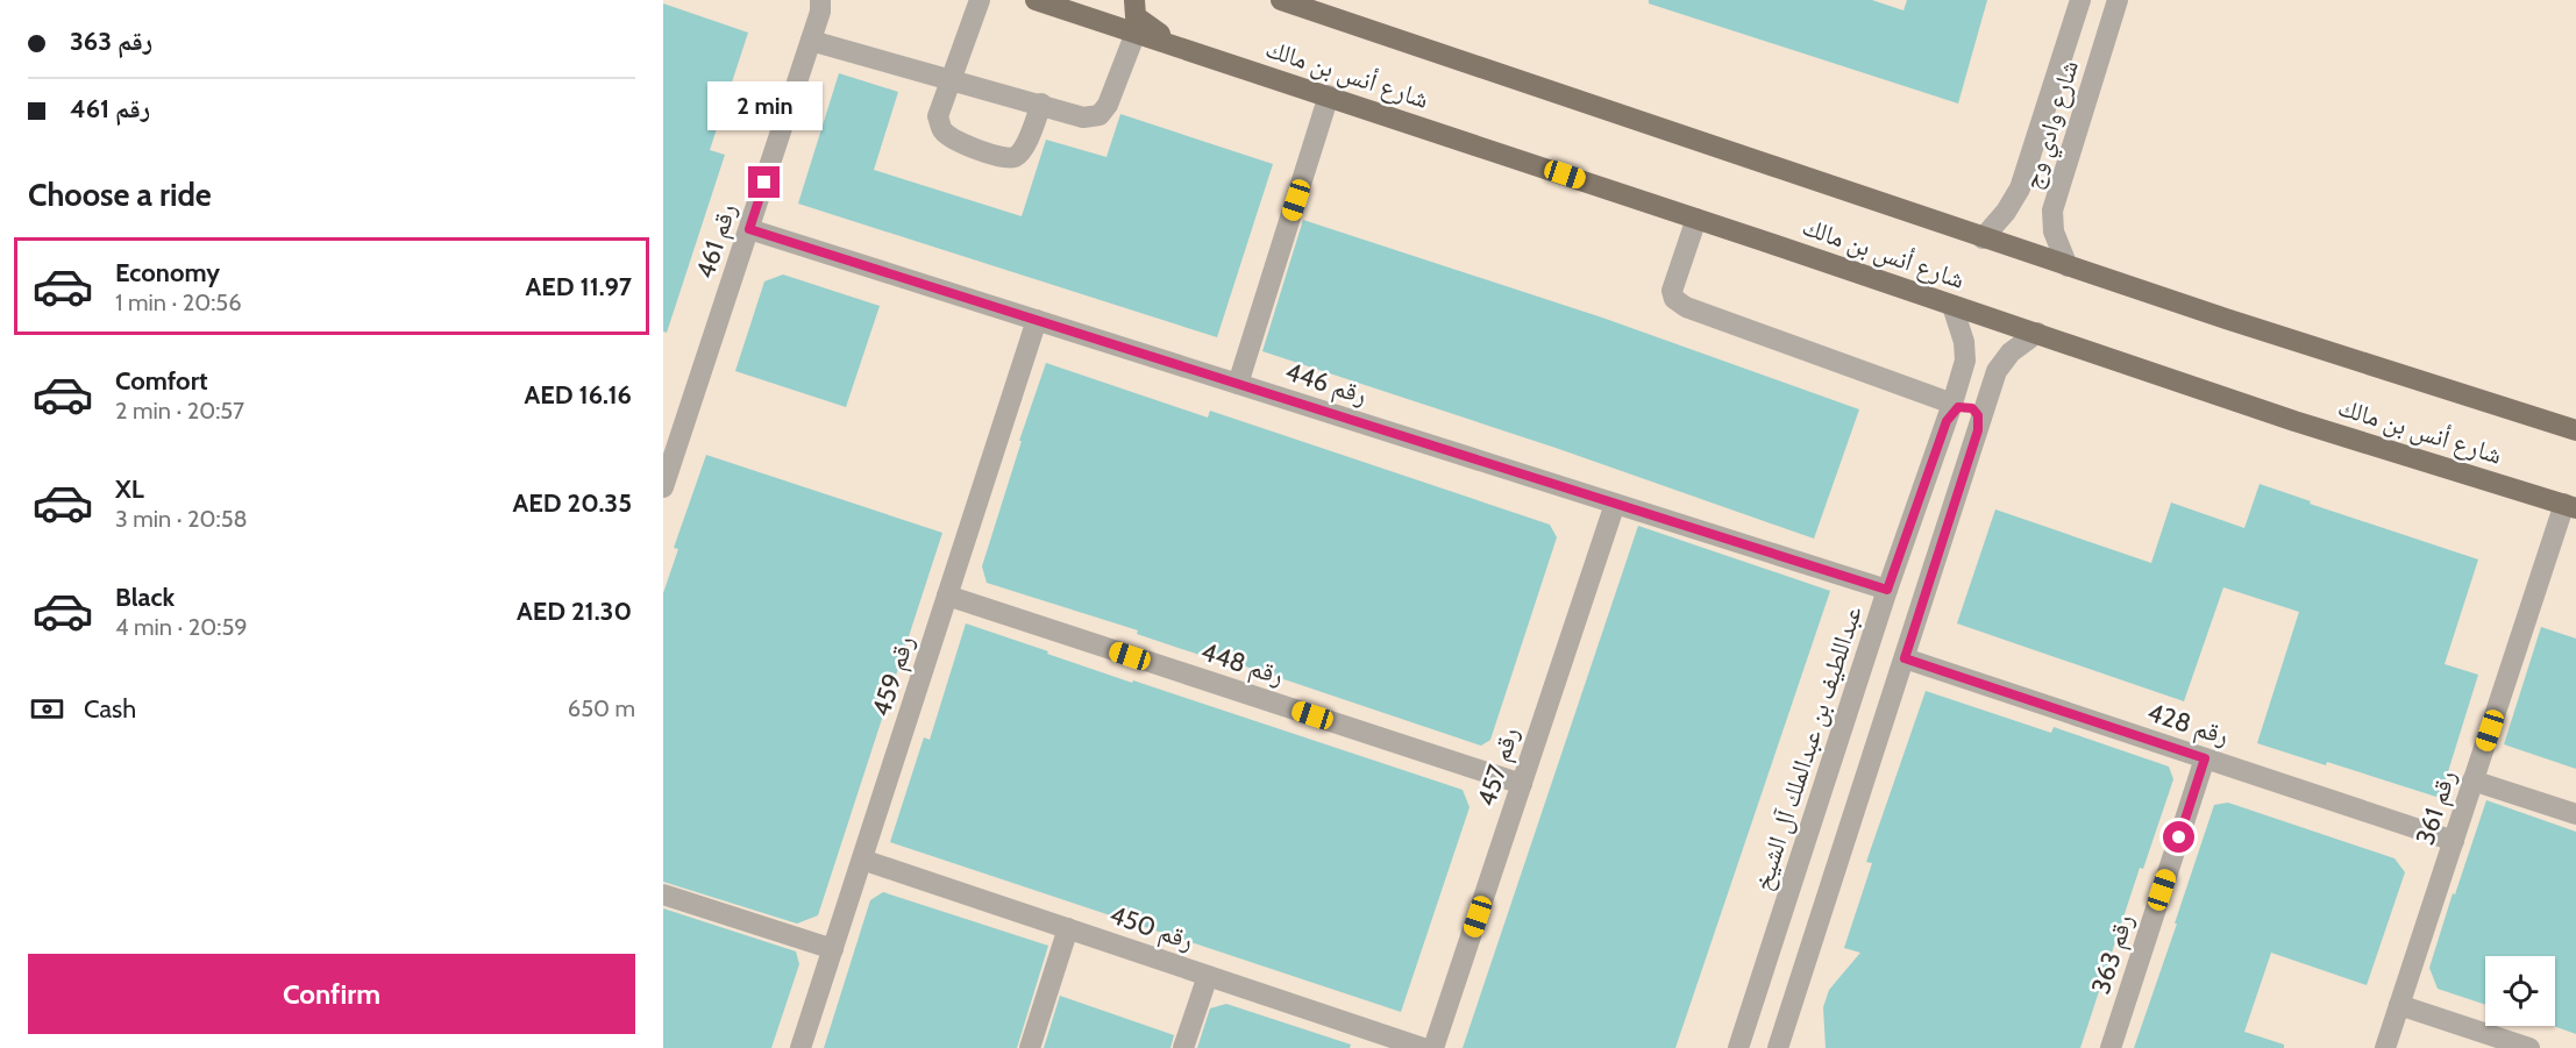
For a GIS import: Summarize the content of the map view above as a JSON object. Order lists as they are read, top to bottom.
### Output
{
  "streets": {
    "main road": ["شارع أنس بن مالك"],
    "street": [
      "شارع وادي وج",
      "رقم 461",
      "رقم 446",
      "رقم 448",
      "رقم 459",
      "رقم 428",
      "عبداللطيف بن عبدالملك آل الشيخ",
      "رقم 457",
      "رقم 361",
      "رقم 450",
      "رقم 363"
    ]
  },
  "crossings": [
    ["شارع أنس بن مالك", "شارع وادي وج"],
    ["شارع أنس بن مالك", "عبداللطيف بن عبدالملك آل الشيخ"],
    ["شارع أنس بن مالك", "رقم 361"],
    ["رقم 461", "رقم 446"],
    ["رقم 446", "رقم 459"],
    ["رقم 446", "عبداللطيف بن عبدالملك آل الشيخ"],
    ["رقم 446", "رقم 457"],
    ["رقم 448", "رقم 459"],
    ["رقم 448", "رقم 457"],
    ["رقم 459", "رقم 450"],
    ["رقم 428", "رقم 361"],
    ["رقم 428", "رقم 363"]
  ],
  "page": {
    "banner": ["رقم 363", "رقم 461"],
    "bubble": "2 min",
    "heading": "Choose a ride",
    "list": [
      {
        "name": "Economy",
        "note": "1 min · 20:56",
        "value": "AED 11.97"
      },
      {
        "name": "Comfort",
        "note": "2 min · 20:57",
        "value": "AED 16.16"
      },
      {
        "name": "XL",
        "note": "3 min · 20:58",
        "value": "AED 20.35"
      },
      {
        "name": "Black",
        "note": "4 min · 20:59",
        "value": "AED 21.30"
      }
    ],
    "pay": ["Cash", "650 m"],
    "buttons": "Confirm"
  }
}
